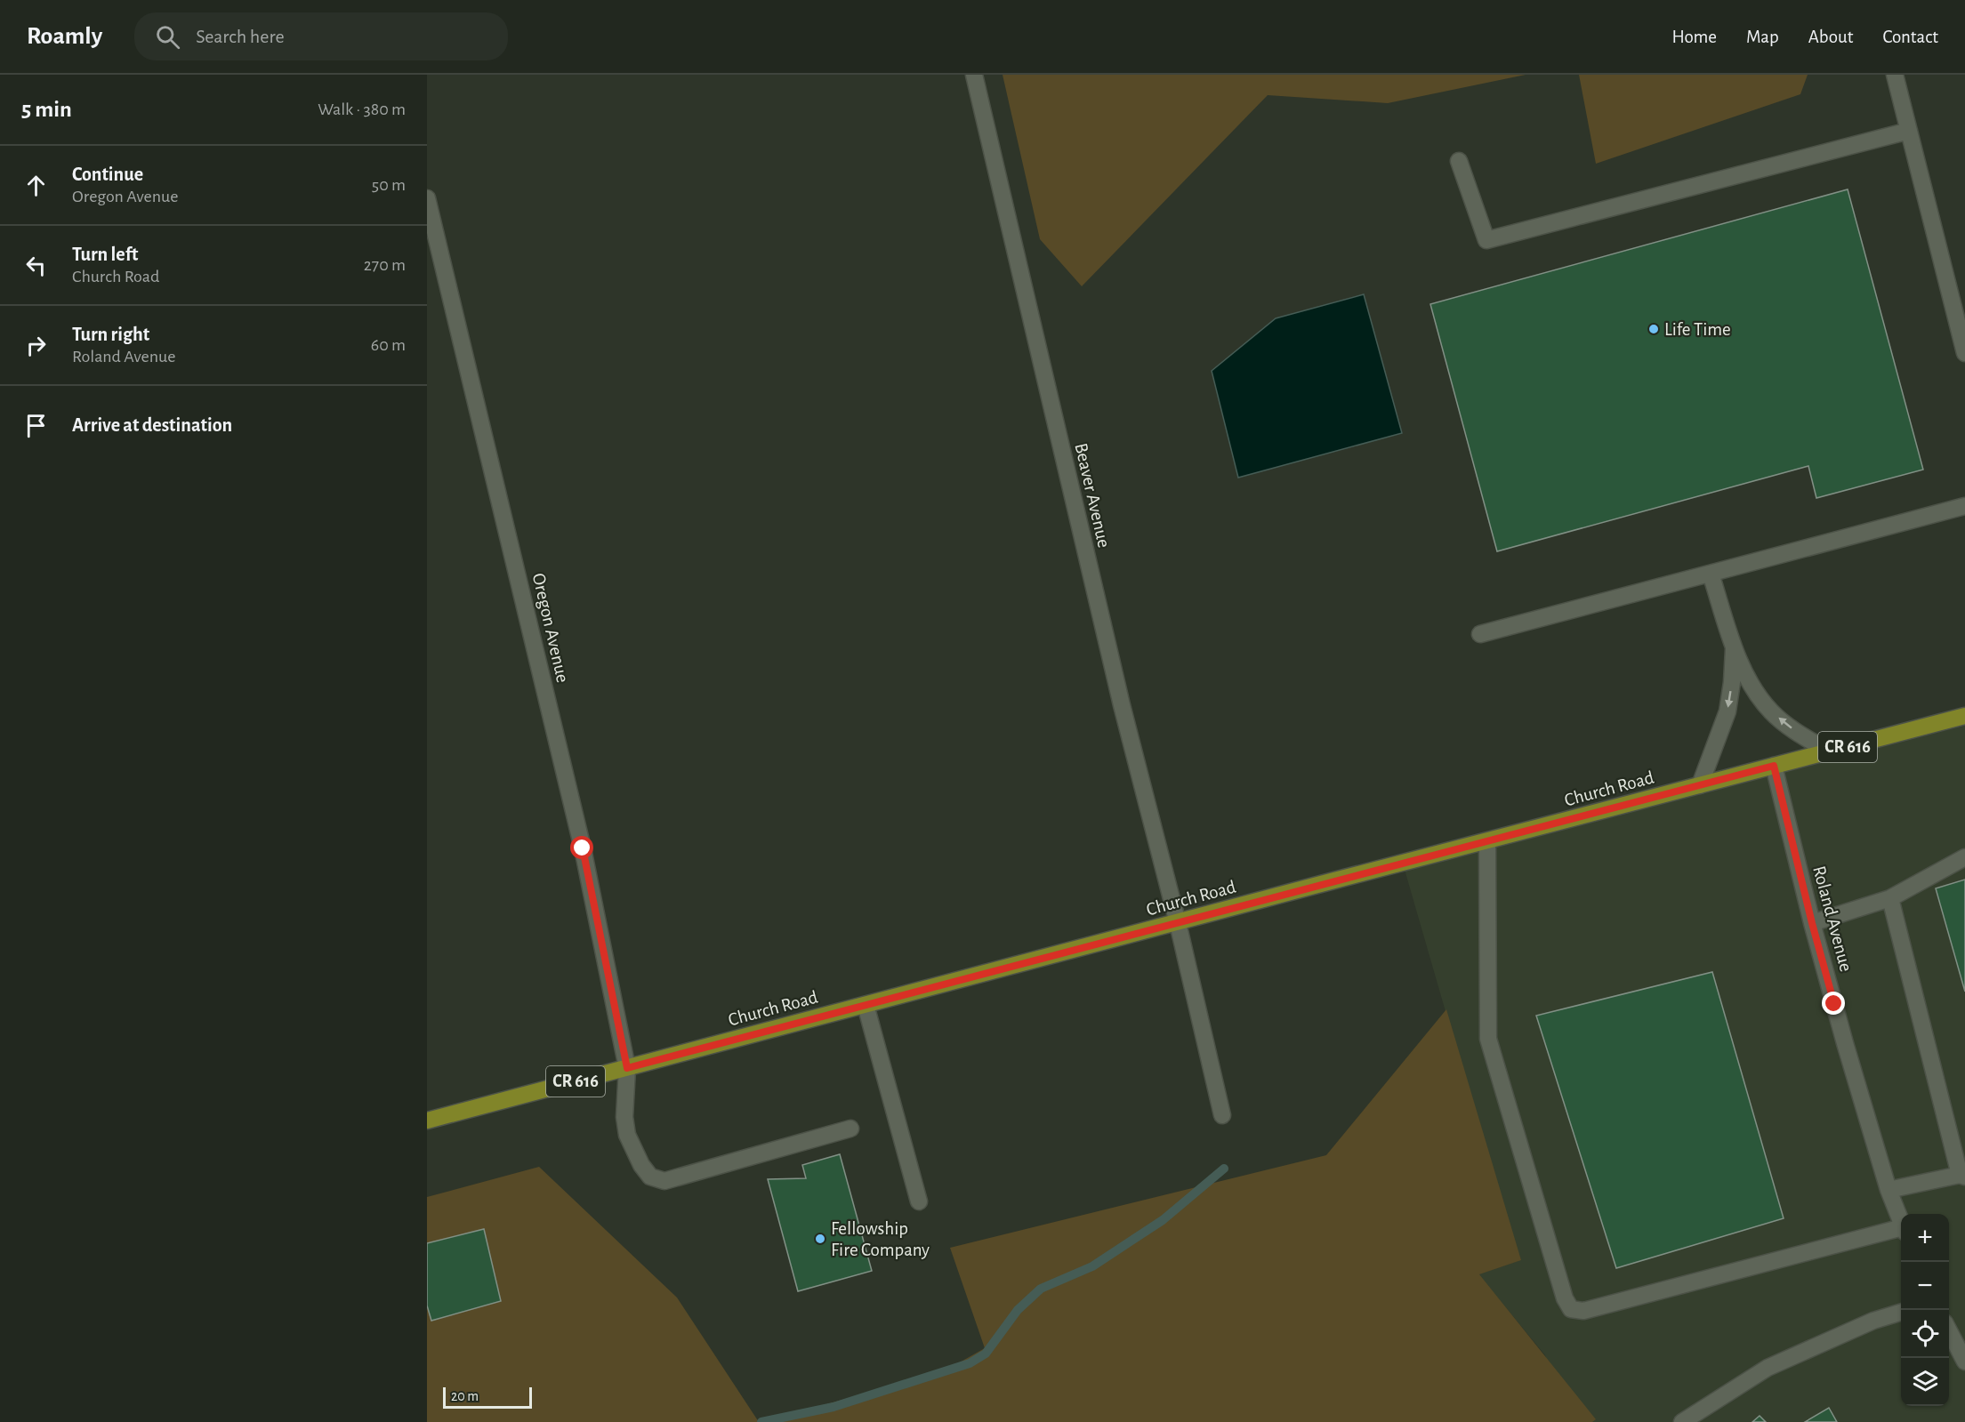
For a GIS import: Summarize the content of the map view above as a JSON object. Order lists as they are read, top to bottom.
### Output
{
  "streets": {
    "main road": ["CR 616", "Church Road"],
    "street": ["Beaver Avenue", "Oregon Avenue", "Roland Avenue"]
  },
  "crossings": [
    ["Beaver Avenue", "Church Road"],
    ["Oregon Avenue", "Church Road"],
    ["Church Road", "Roland Avenue"]
  ],
  "places": ["Life Time", "Fellowship Fire Company"],
  "scale_bar": "20 m",
  "page": {
    "header": "Roamly",
    "search": "Search here",
    "nav": [
      "Home",
      "Map",
      "About",
      "Contact"
    ],
    "heading": ["5 min", "Walk · 380 m"],
    "list": [
      ["Continue", "Oregon Avenue", "50 m"],
      ["Turn left", "Church Road", "270 m"],
      ["Turn right", "Roland Avenue", "60 m"],
      "Arrive at destination"
    ],
    "map_buttons": ["+", "−"],
    "scale": "20 m"
  }
}
